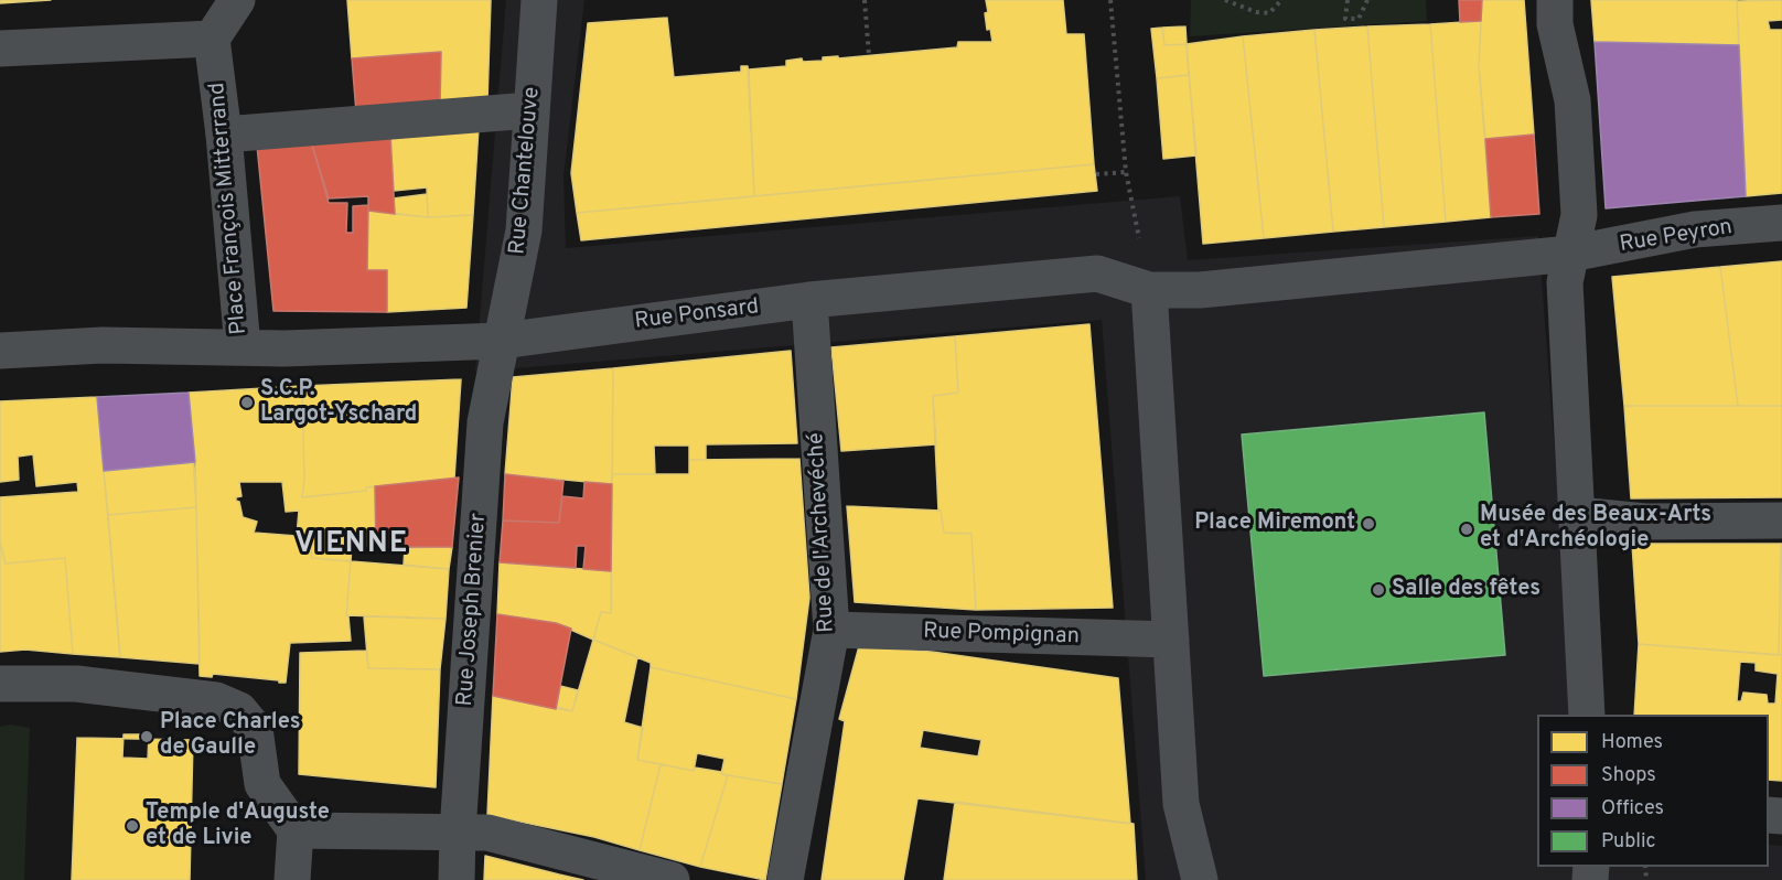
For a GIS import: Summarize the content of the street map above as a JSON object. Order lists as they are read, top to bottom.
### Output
{
  "streets": {
    "street": [
      "Rue Chantelouve",
      "Place François Mitterrand",
      "Rue Peyron",
      "Rue Ponsard",
      "Rue de l'Archevéché",
      "Rue Joseph Brenier",
      "Rue Pompignan"
    ]
  },
  "crossings": [
    ["Rue Chantelouve", "Rue Ponsard"],
    ["Rue Chantelouve", "Rue Joseph Brenier"],
    ["Place François Mitterrand", "Rue Ponsard"],
    ["Rue Ponsard", "Rue de l'Archevéché"],
    ["Rue Ponsard", "Rue Joseph Brenier"],
    ["Rue de l'Archevéché", "Rue Pompignan"]
  ],
  "districts": ["VIENNE"],
  "places": [
    "S.C.P. Largot-Yschard",
    "Place Miremont",
    "Musée des Beaux-Arts et d'Archéologie",
    "Salle des fêtes",
    "Place Charles de Gaulle",
    "Temple d'Auguste et de Livie"
  ],
  "legend": [
    "Homes",
    "Shops",
    "Offices",
    "Public"
  ]
}
